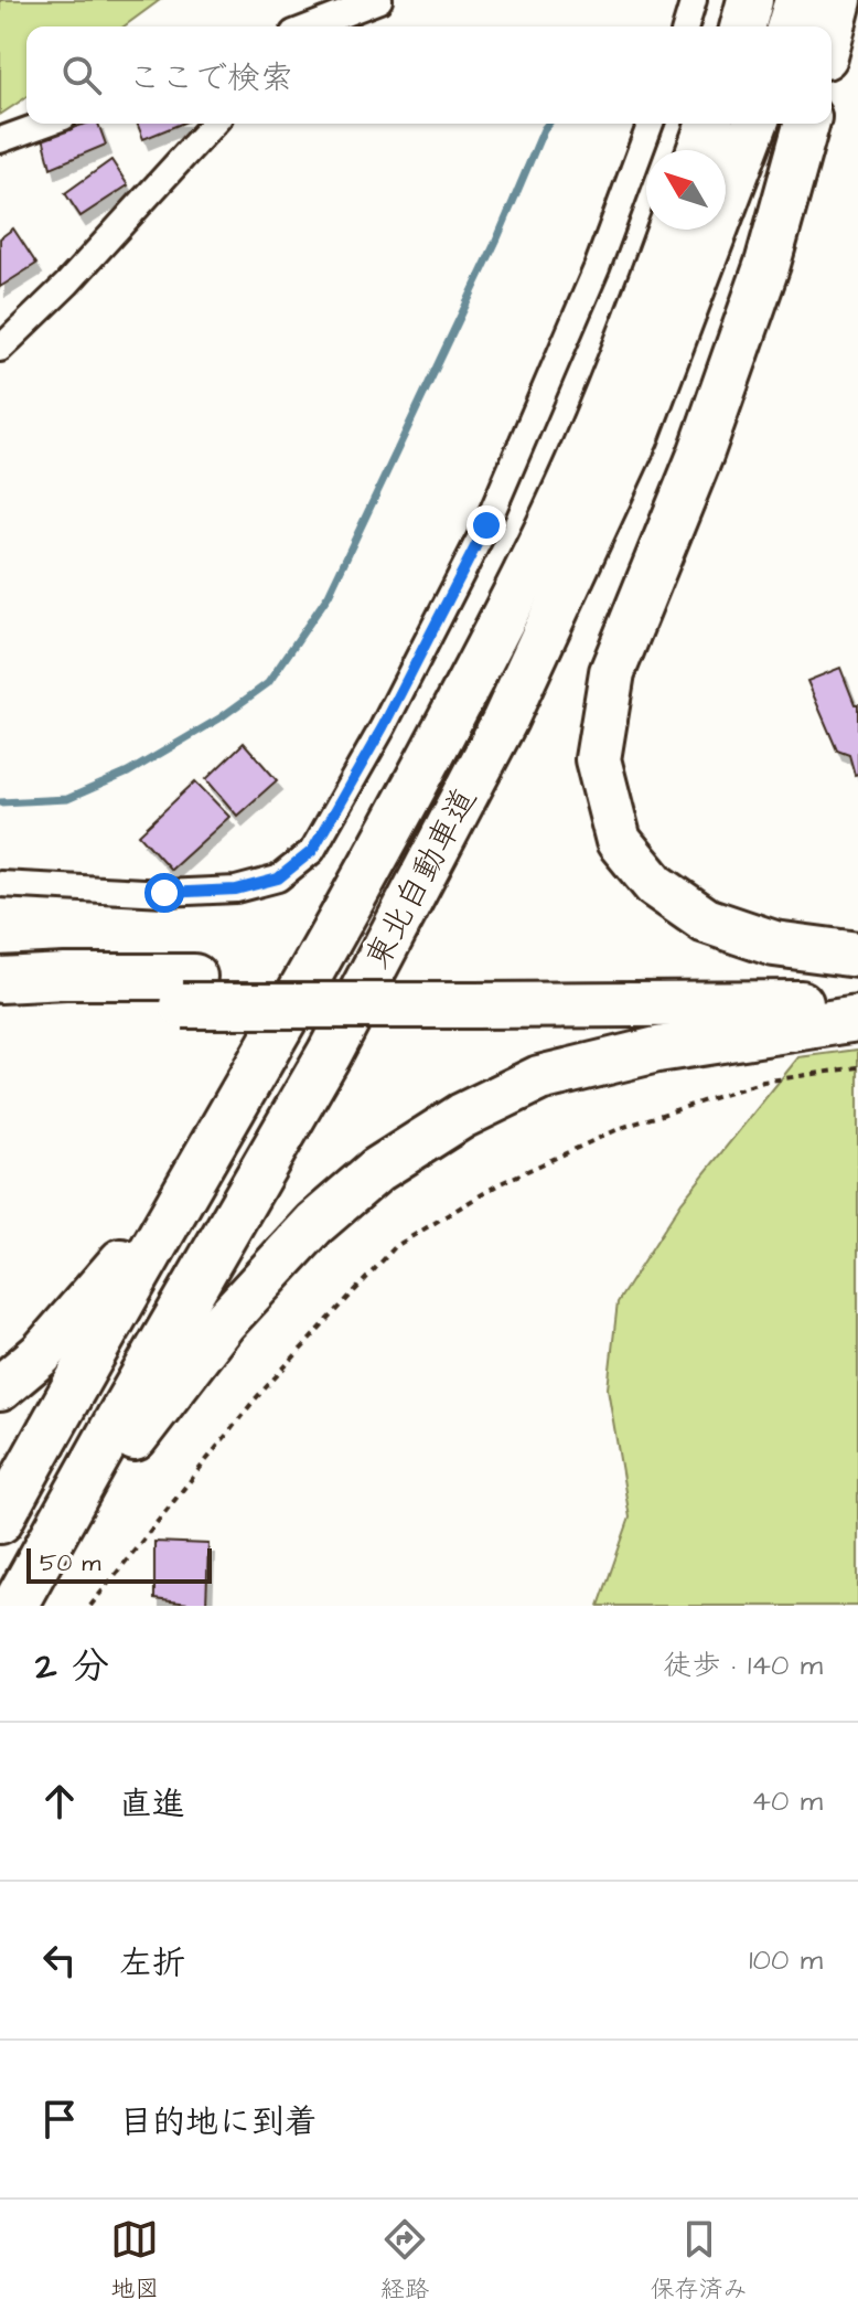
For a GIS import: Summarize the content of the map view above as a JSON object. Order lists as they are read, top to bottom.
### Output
{
  "streets": {
    "highway": ["東北自動車道"]
  },
  "scale_bar": "50 m",
  "north": "top left",
  "page": {
    "search": "ここで検索",
    "scale": "50 m",
    "heading": ["2 分", "徒歩 · 140 m"],
    "list": [
      ["直進", "40 m"],
      ["左折", "100 m"],
      "目的地に到着"
    ],
    "nav": ["地図", "経路", "保存済み"]
  }
}
